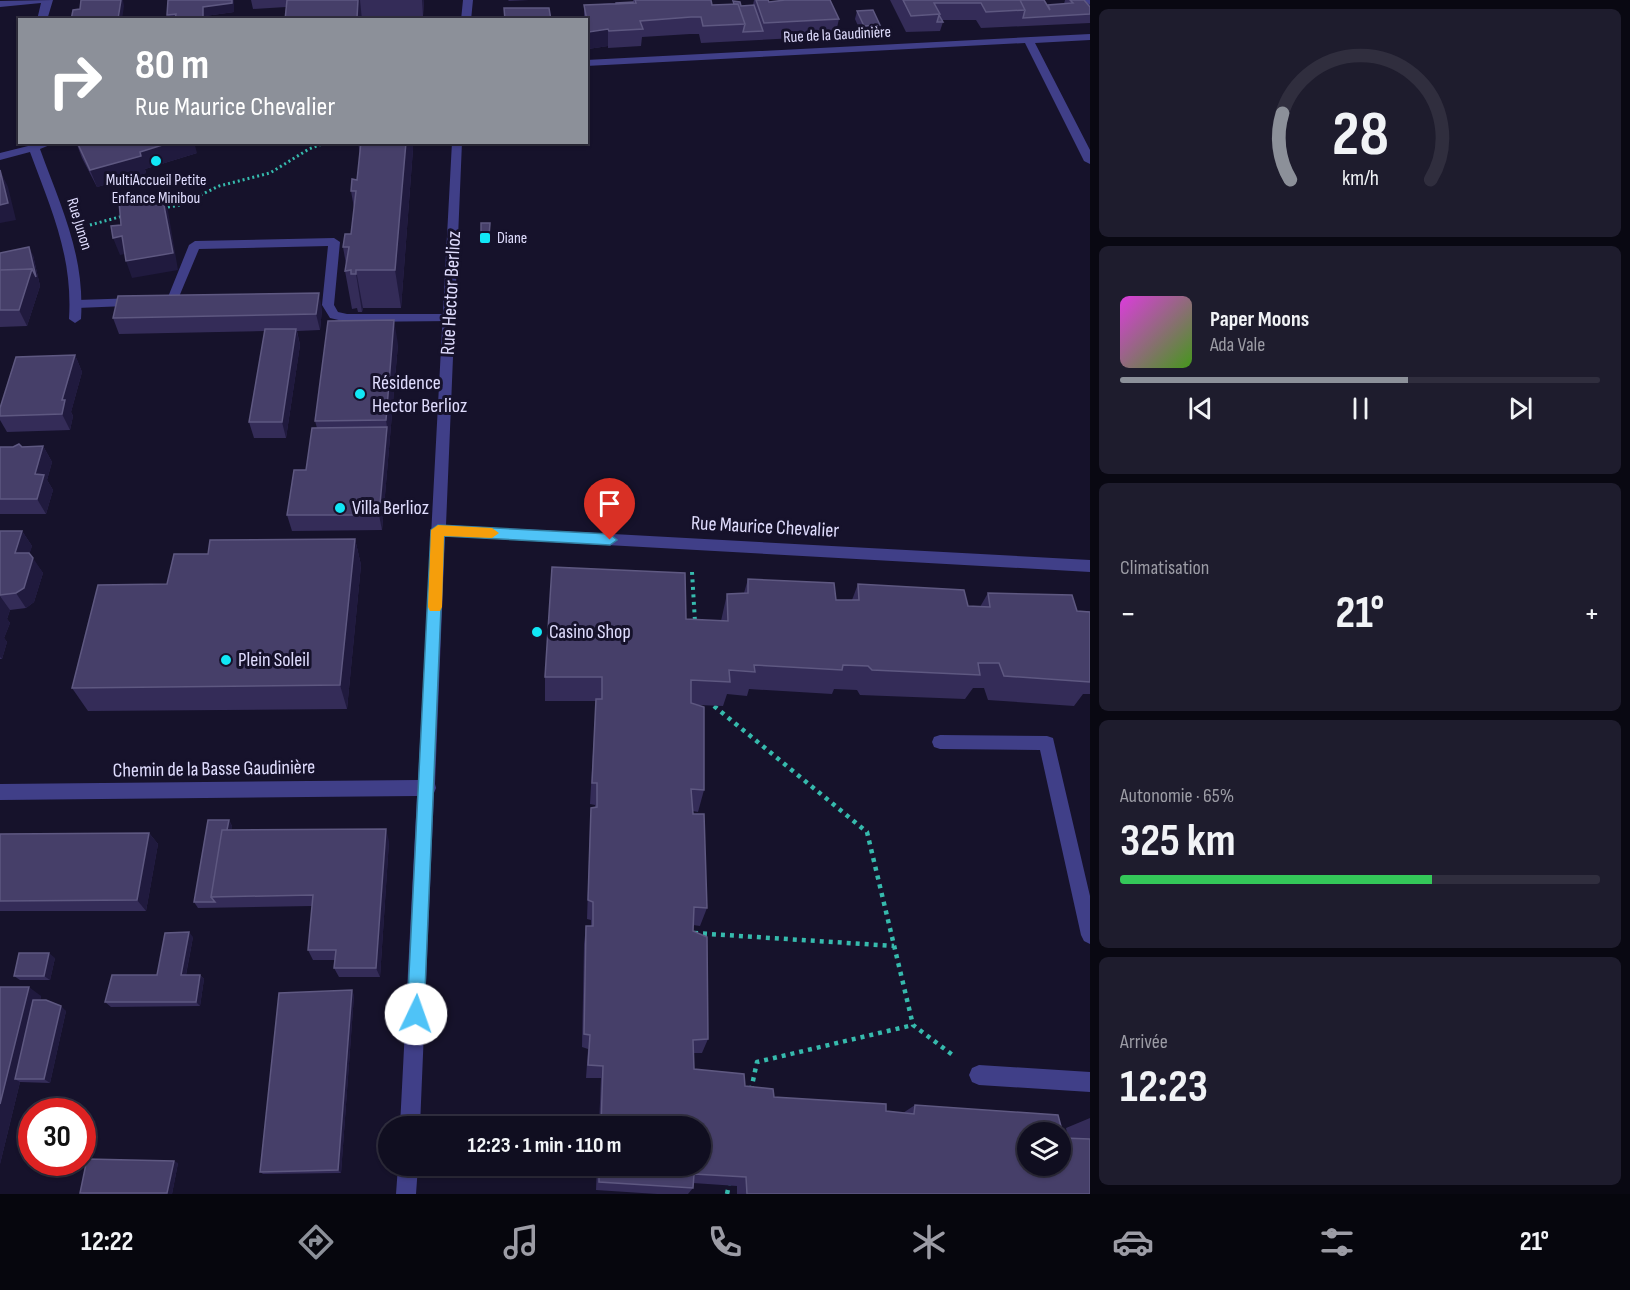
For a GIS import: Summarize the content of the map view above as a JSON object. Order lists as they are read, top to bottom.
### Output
{
  "streets": {
    "street": [
      "Rue de la Gaudinière",
      "Rue Junon",
      "Rue Hector Berlioz",
      "Rue Maurice Chevalier",
      "Chemin de la Basse Gaudinière"
    ]
  },
  "crossings": [
    ["Rue Hector Berlioz", "Rue Maurice Chevalier"],
    ["Rue Hector Berlioz", "Chemin de la Basse Gaudinière"]
  ],
  "places": {
    "other": [
      "MultiAccueil Petite Enfance Minibou",
      "Résidence Hector Berlioz",
      "Villa Berlioz",
      "Casino Shop",
      "Plein Soleil"
    ],
    "transit": ["Diane"]
  },
  "page": {
    "turn": ["80 m", "Rue Maurice Chevalier"],
    "song": ["Paper Moons", "Ada Vale"],
    "tile": [
      "Climatisation",
      ["Autonomie · 65%", "325 km"],
      ["Arrivée", "12:23"]
    ],
    "heat": ["−", "21°", "+"],
    "limit": "30",
    "trip": "12:23 · 1 min · 110 m",
    "tabs": ["12:22", "21°"],
    "gauge": ["28", "km/h"]
  }
}
